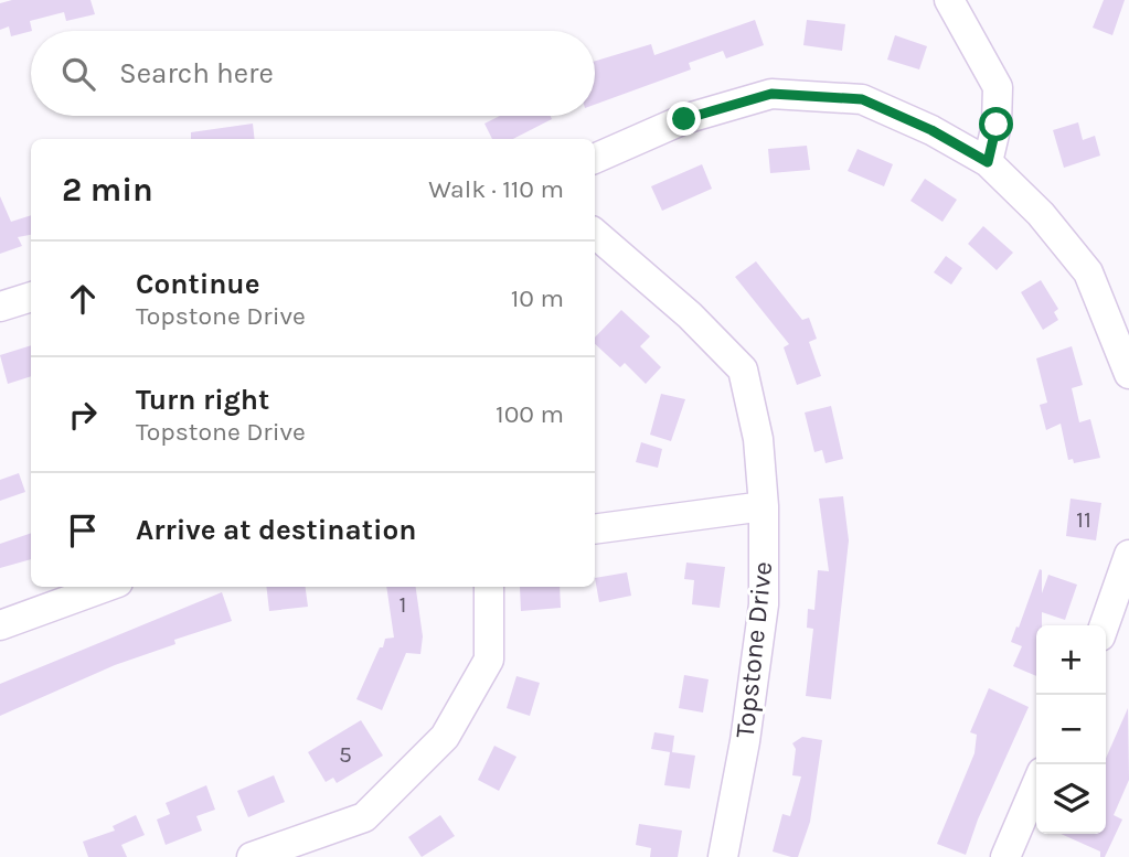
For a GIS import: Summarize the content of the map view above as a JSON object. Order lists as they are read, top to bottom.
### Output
{
  "streets": {
    "street": ["Topstone Drive"]
  },
  "house_numbers": ["11", "1", "5"],
  "page": {
    "search": "Search here",
    "heading": ["2 min", "Walk · 110 m"],
    "list": [
      ["Continue", "Topstone Drive", "10 m"],
      ["Turn right", "Topstone Drive", "100 m"],
      "Arrive at destination"
    ],
    "map_buttons": ["+", "−"]
  }
}
